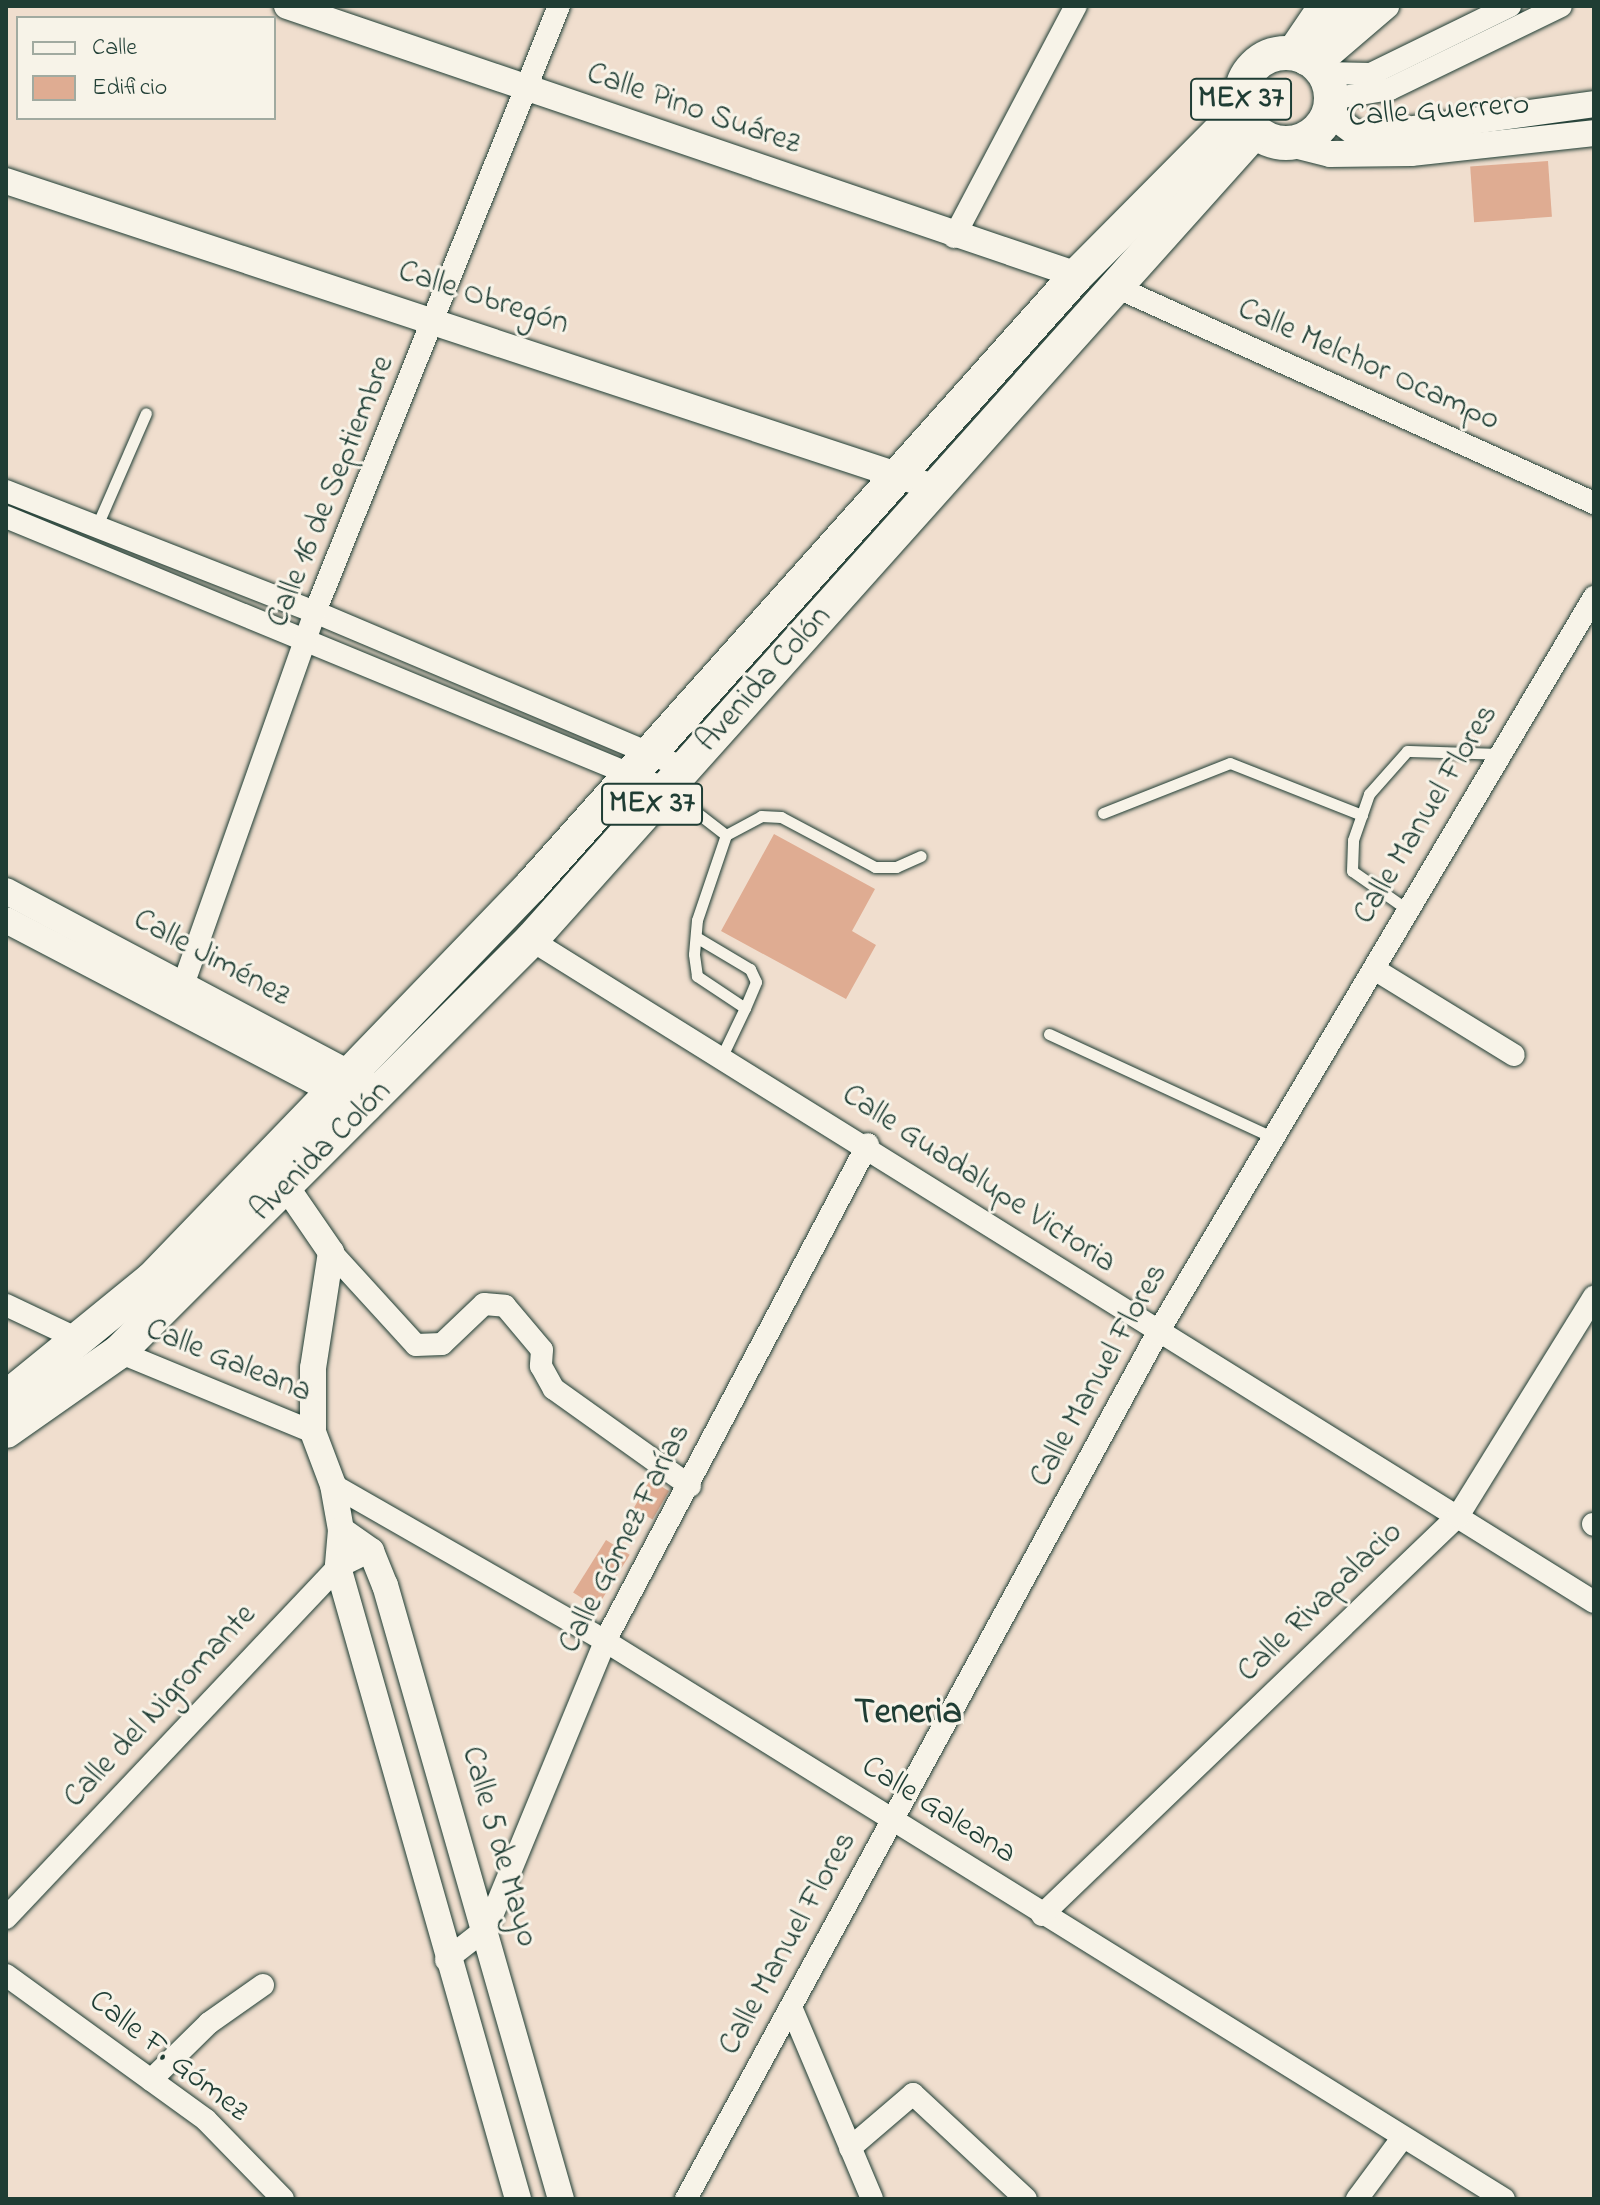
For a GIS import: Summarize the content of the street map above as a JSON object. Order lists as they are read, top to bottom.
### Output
{
  "streets": {
    "main road": ["MEX 37", "Avenida Colón"],
    "street": [
      "Calle Pino Suárez",
      "Calle Guerrero",
      "Calle Obregón",
      "Calle Melchor Ocampo",
      "Calle 16 de Septiembre",
      "Calle Manuel Flores",
      "Calle Jiménez",
      "Calle Guadalupe Victoria",
      "Calle Galeana",
      "Calle Gómez Farías",
      "Calle Rivapalacio",
      "Calle del Nigromante",
      "Calle 5 de Mayo",
      "Calle F. Gómez"
    ]
  },
  "crossings": [
    ["MEX 37", "Calle Guerrero"],
    ["MEX 37", "Avenida Colón"],
    ["Calle Pino Suárez", "Calle 16 de Septiembre"],
    ["Calle Pino Suárez", "Avenida Colón"],
    ["Calle Obregón", "Calle 16 de Septiembre"],
    ["Calle Obregón", "Avenida Colón"],
    ["Calle Melchor Ocampo", "Avenida Colón"],
    ["Calle 16 de Septiembre", "Calle Jiménez"],
    ["Avenida Colón", "Calle Jiménez"],
    ["Avenida Colón", "Calle Guadalupe Victoria"],
    ["Avenida Colón", "Calle Galeana"],
    ["Calle Manuel Flores", "Calle Guadalupe Victoria"],
    ["Calle Manuel Flores", "Calle Galeana"],
    ["Calle Guadalupe Victoria", "Calle Gómez Farías"],
    ["Calle Guadalupe Victoria", "Calle Rivapalacio"],
    ["Calle Galeana", "Calle Gómez Farías"],
    ["Calle Galeana", "Calle Rivapalacio"],
    ["Calle Gómez Farías", "Calle 5 de Mayo"],
    ["Calle del Nigromante", "Calle 5 de Mayo"]
  ],
  "districts": ["Teneria"],
  "legend": ["Calle", "Edificio"]
}
